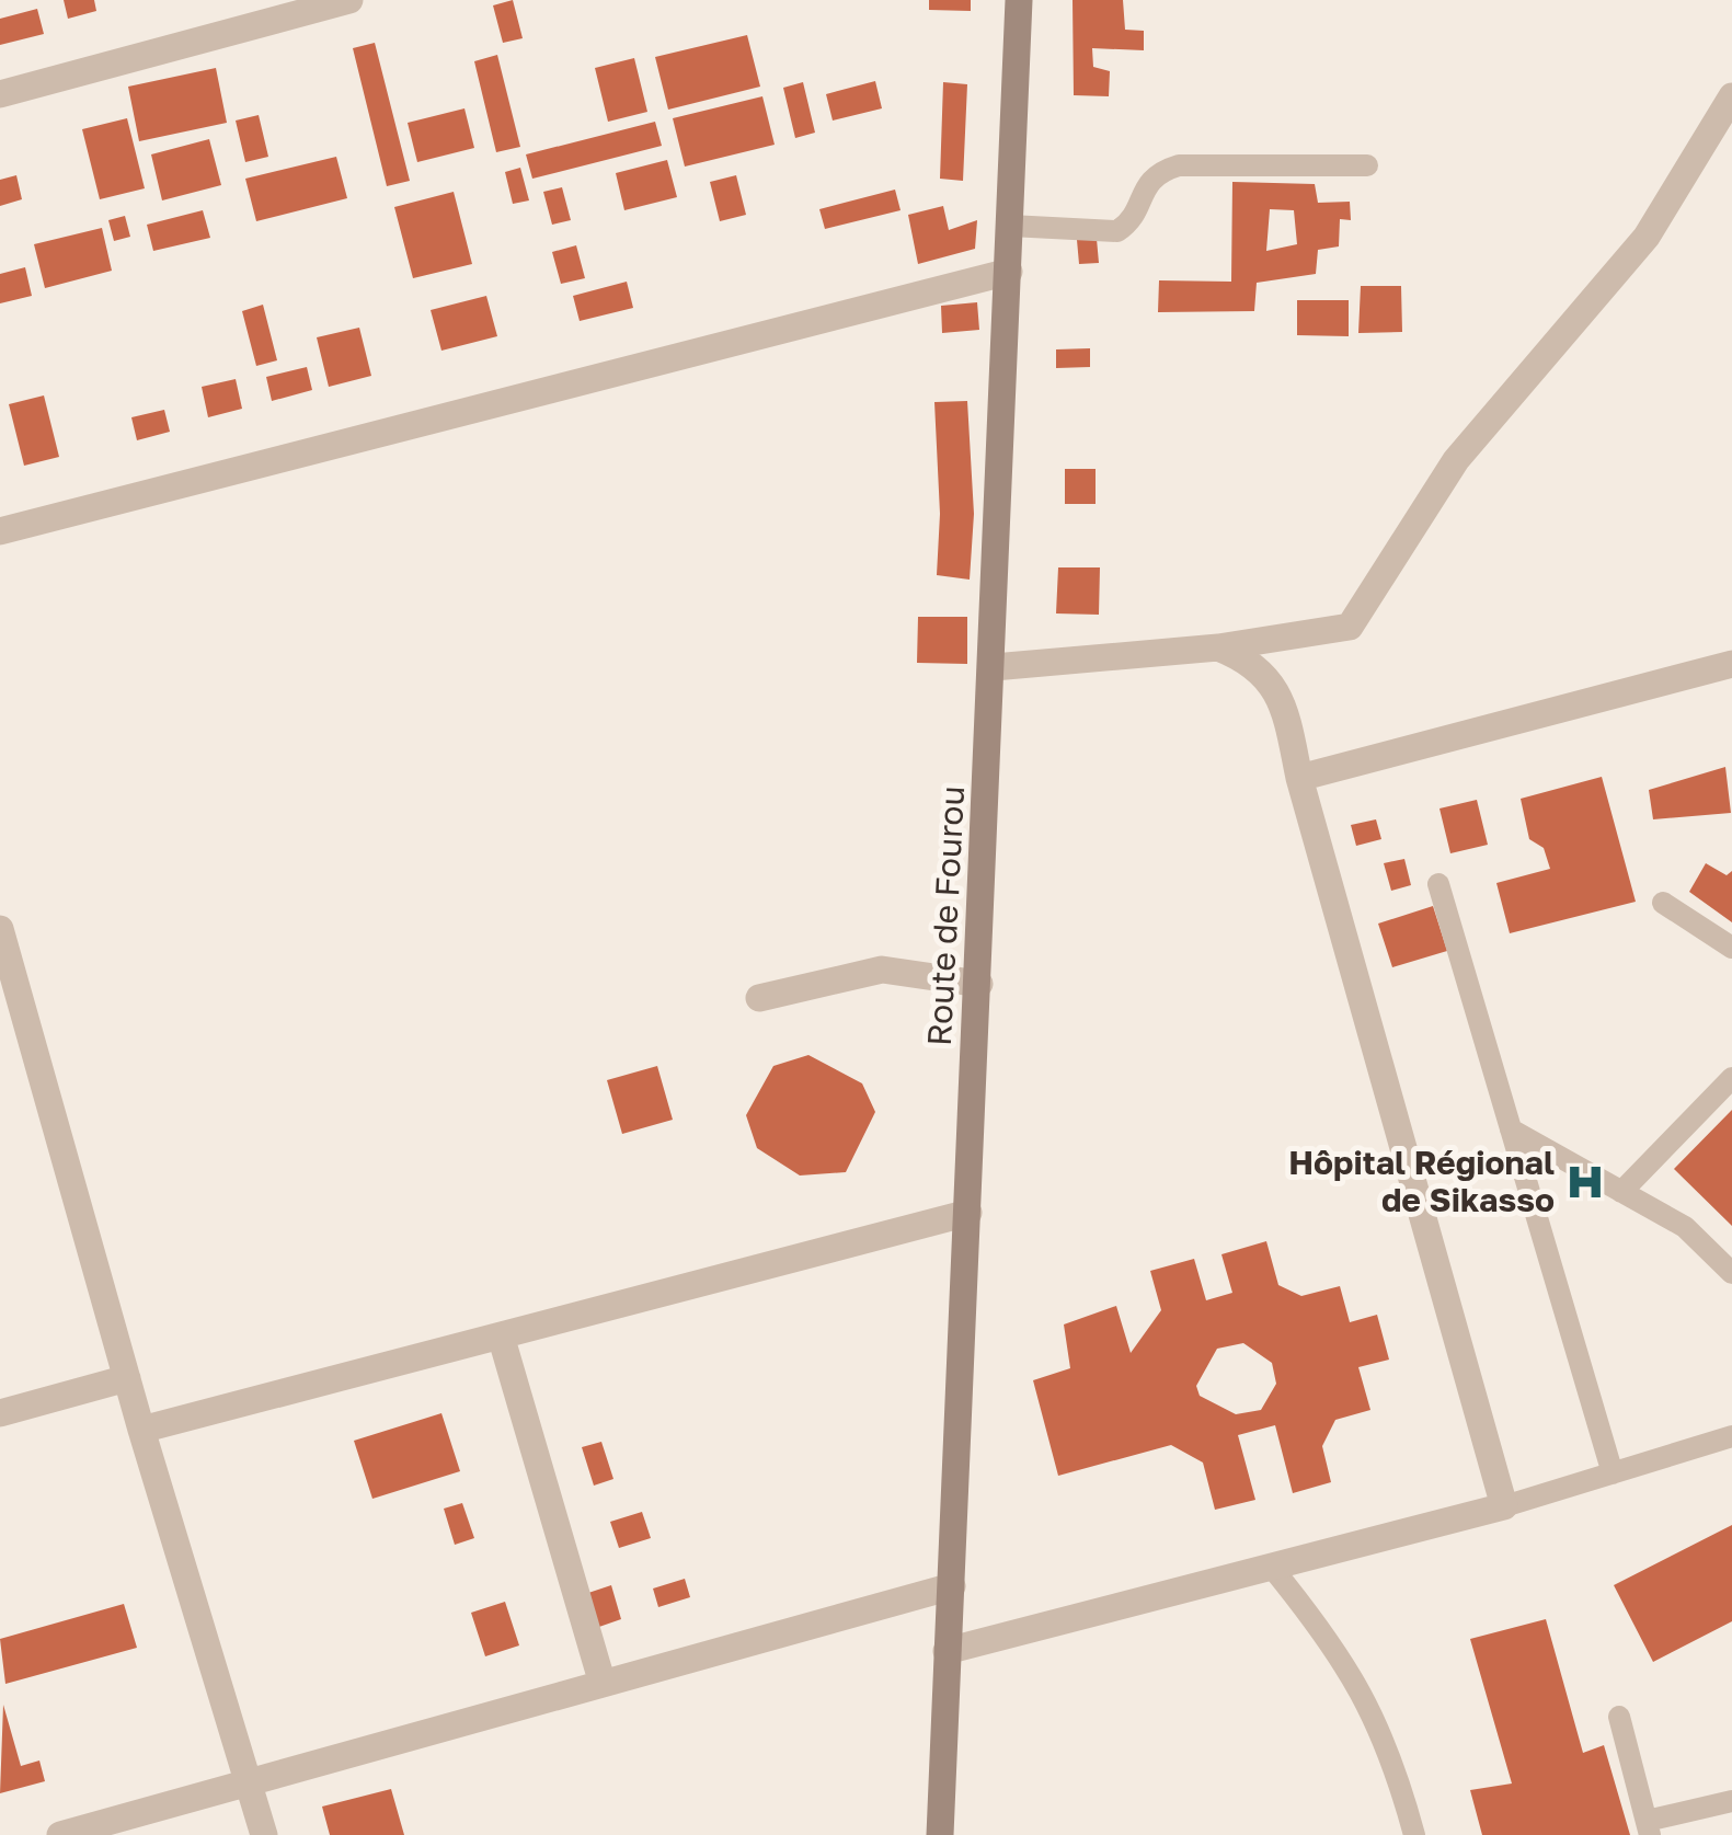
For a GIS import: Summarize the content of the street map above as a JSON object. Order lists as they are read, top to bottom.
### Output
{
  "streets": {
    "main road": ["Route de Fourou"]
  },
  "places": {
    "hospital": ["Hôpital Régional de Sikasso"]
  }
}
